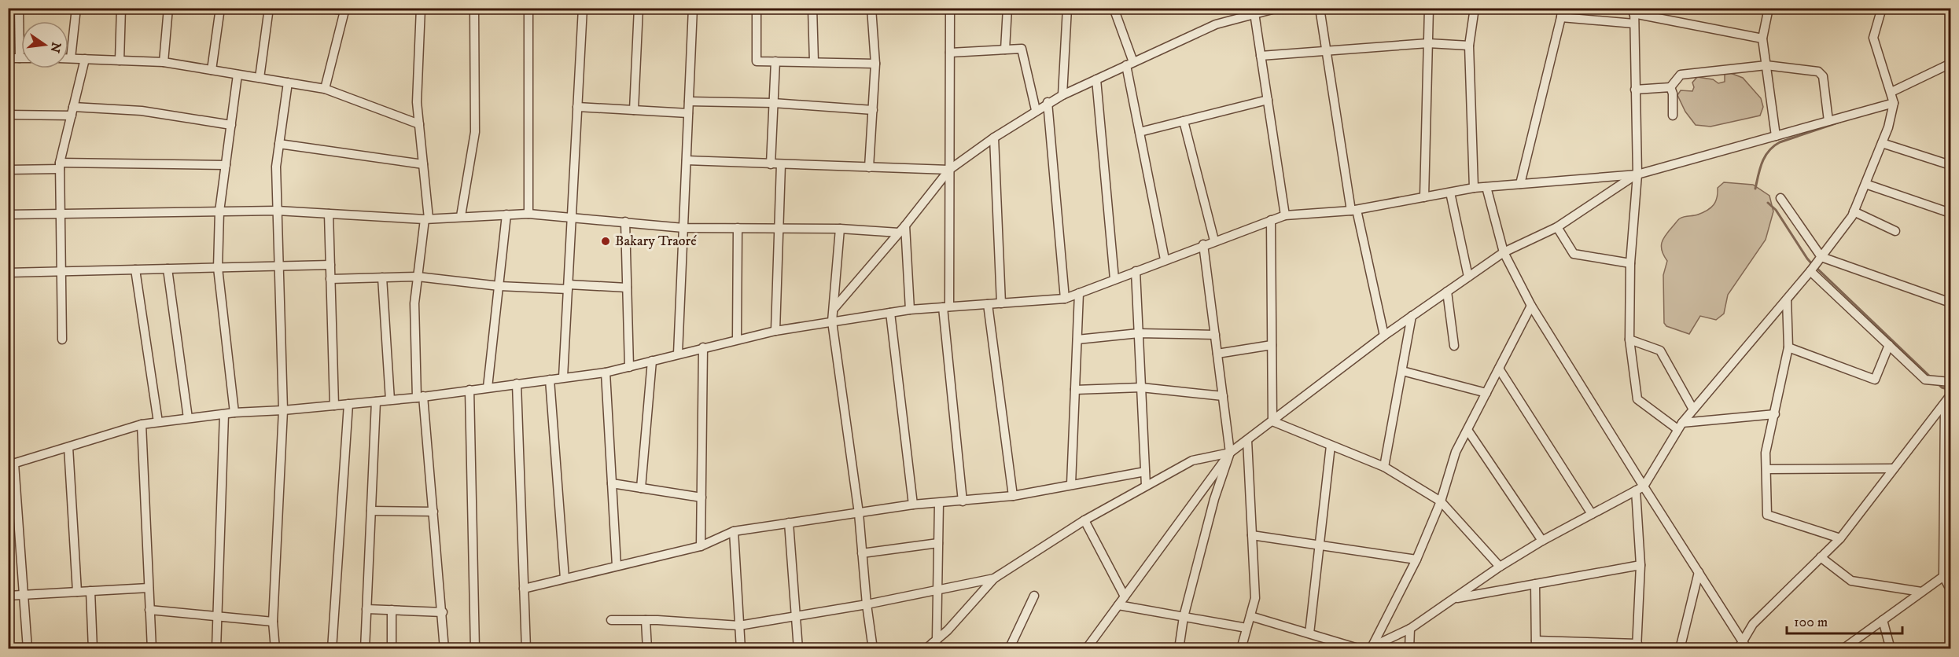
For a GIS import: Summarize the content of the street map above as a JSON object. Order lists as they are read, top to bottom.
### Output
{
  "places": ["Bakary Traoré"],
  "scale_bar": "100 m",
  "north": "right"
}
